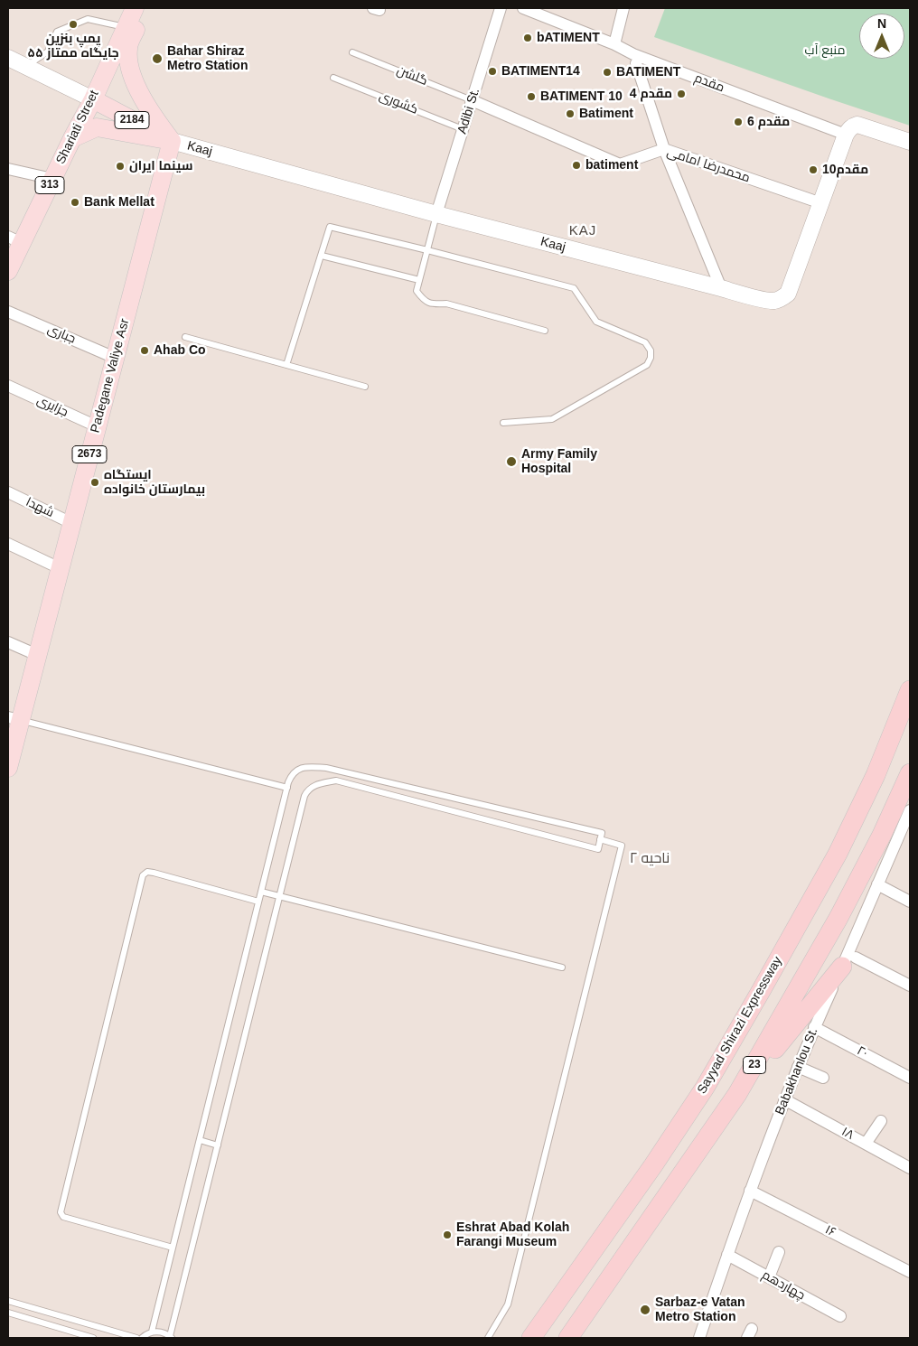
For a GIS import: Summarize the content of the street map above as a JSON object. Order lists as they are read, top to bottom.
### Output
{
  "streets": {
    "highway": ["Sayyad Shirazi Expressway", "23"],
    "main road": [
      "2184",
      "Shariati Street",
      "Kaaj",
      "313",
      "Padegane Valiye Asr",
      "2673"
    ],
    "street": [
      "مقدم",
      "Adibi St.",
      "محمدرضا امامی",
      "جباری",
      "جزایری",
      "شهدا",
      "۲۰",
      "Babakhanlou St.",
      "۱۸",
      "۱۶",
      "چهاردهم"
    ],
    "lane": ["گلشن", "کشوری"]
  },
  "crossings": [
    ["گلشن", "Adibi St."],
    ["گلشن", "محمدرضا امامی"],
    ["مقدم", "Kaaj"],
    ["کشوری", "Adibi St."],
    ["Adibi St.", "Kaaj"],
    ["Adibi St.", "محمدرضا امامی"],
    ["Shariati Street", "Kaaj"],
    ["Shariati Street", "313"],
    ["Kaaj", "محمدرضا امامی"],
    ["Kaaj", "313"],
    ["Kaaj", "Padegane Valiye Asr"],
    ["313", "Padegane Valiye Asr"],
    ["جباری", "Padegane Valiye Asr"],
    ["Padegane Valiye Asr", "جزایری"],
    ["Padegane Valiye Asr", "شهدا"],
    ["۲۰", "Babakhanlou St."],
    ["Babakhanlou St.", "۱۸"],
    ["Babakhanlou St.", "۱۶"],
    ["Babakhanlou St.", "چهاردهم"]
  ],
  "districts": ["KAJ", "ناحیه ۲"],
  "parks": ["منبع آب"],
  "places": [
    "پمپ بنزین جایگاه ممتاز ۵۵",
    "bATIMENT",
    "Bahar Shiraz Metro Station",
    "BATIMENT14",
    "BATIMENT",
    "4 مقدم",
    "BATIMENT 10",
    "Batiment",
    "6 مقدم",
    "batiment",
    "سینما ایران",
    "10مقدم",
    "Bank Mellat",
    "Ahab Co",
    "Army Family Hospital",
    "ایستگاه بیمارستان خانواده",
    "Eshrat Abad Kolah Farangi Museum",
    "Sarbaz-e Vatan Metro Station"
  ],
  "north": "top"
}
